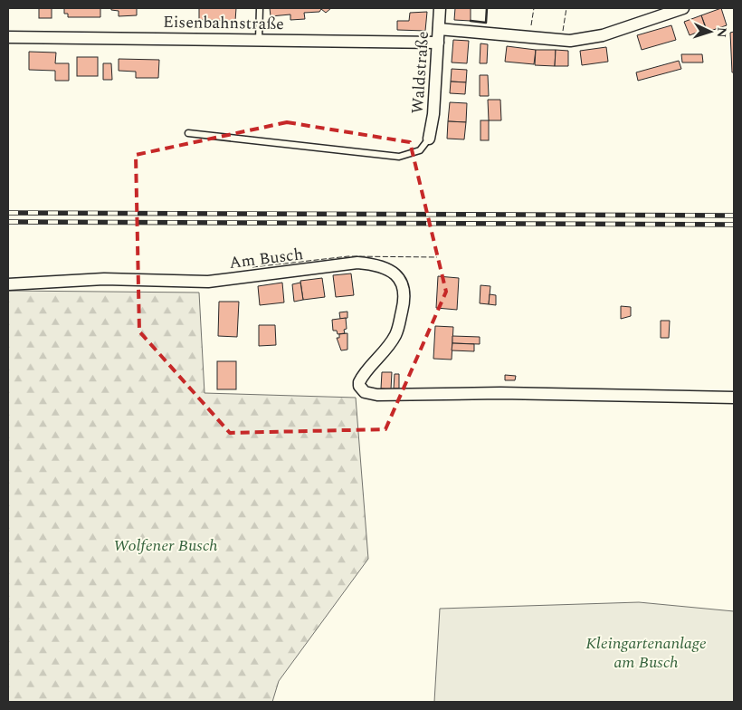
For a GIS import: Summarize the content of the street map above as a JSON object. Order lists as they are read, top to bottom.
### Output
{
  "streets": {
    "street": ["Eisenbahnstraße", "Waldstraße", "Am Busch"]
  },
  "crossings": [
    ["Eisenbahnstraße", "Waldstraße"]
  ],
  "parks": ["Wolfener Busch", "Kleingartenanlage am Busch"],
  "north": "right"
}
